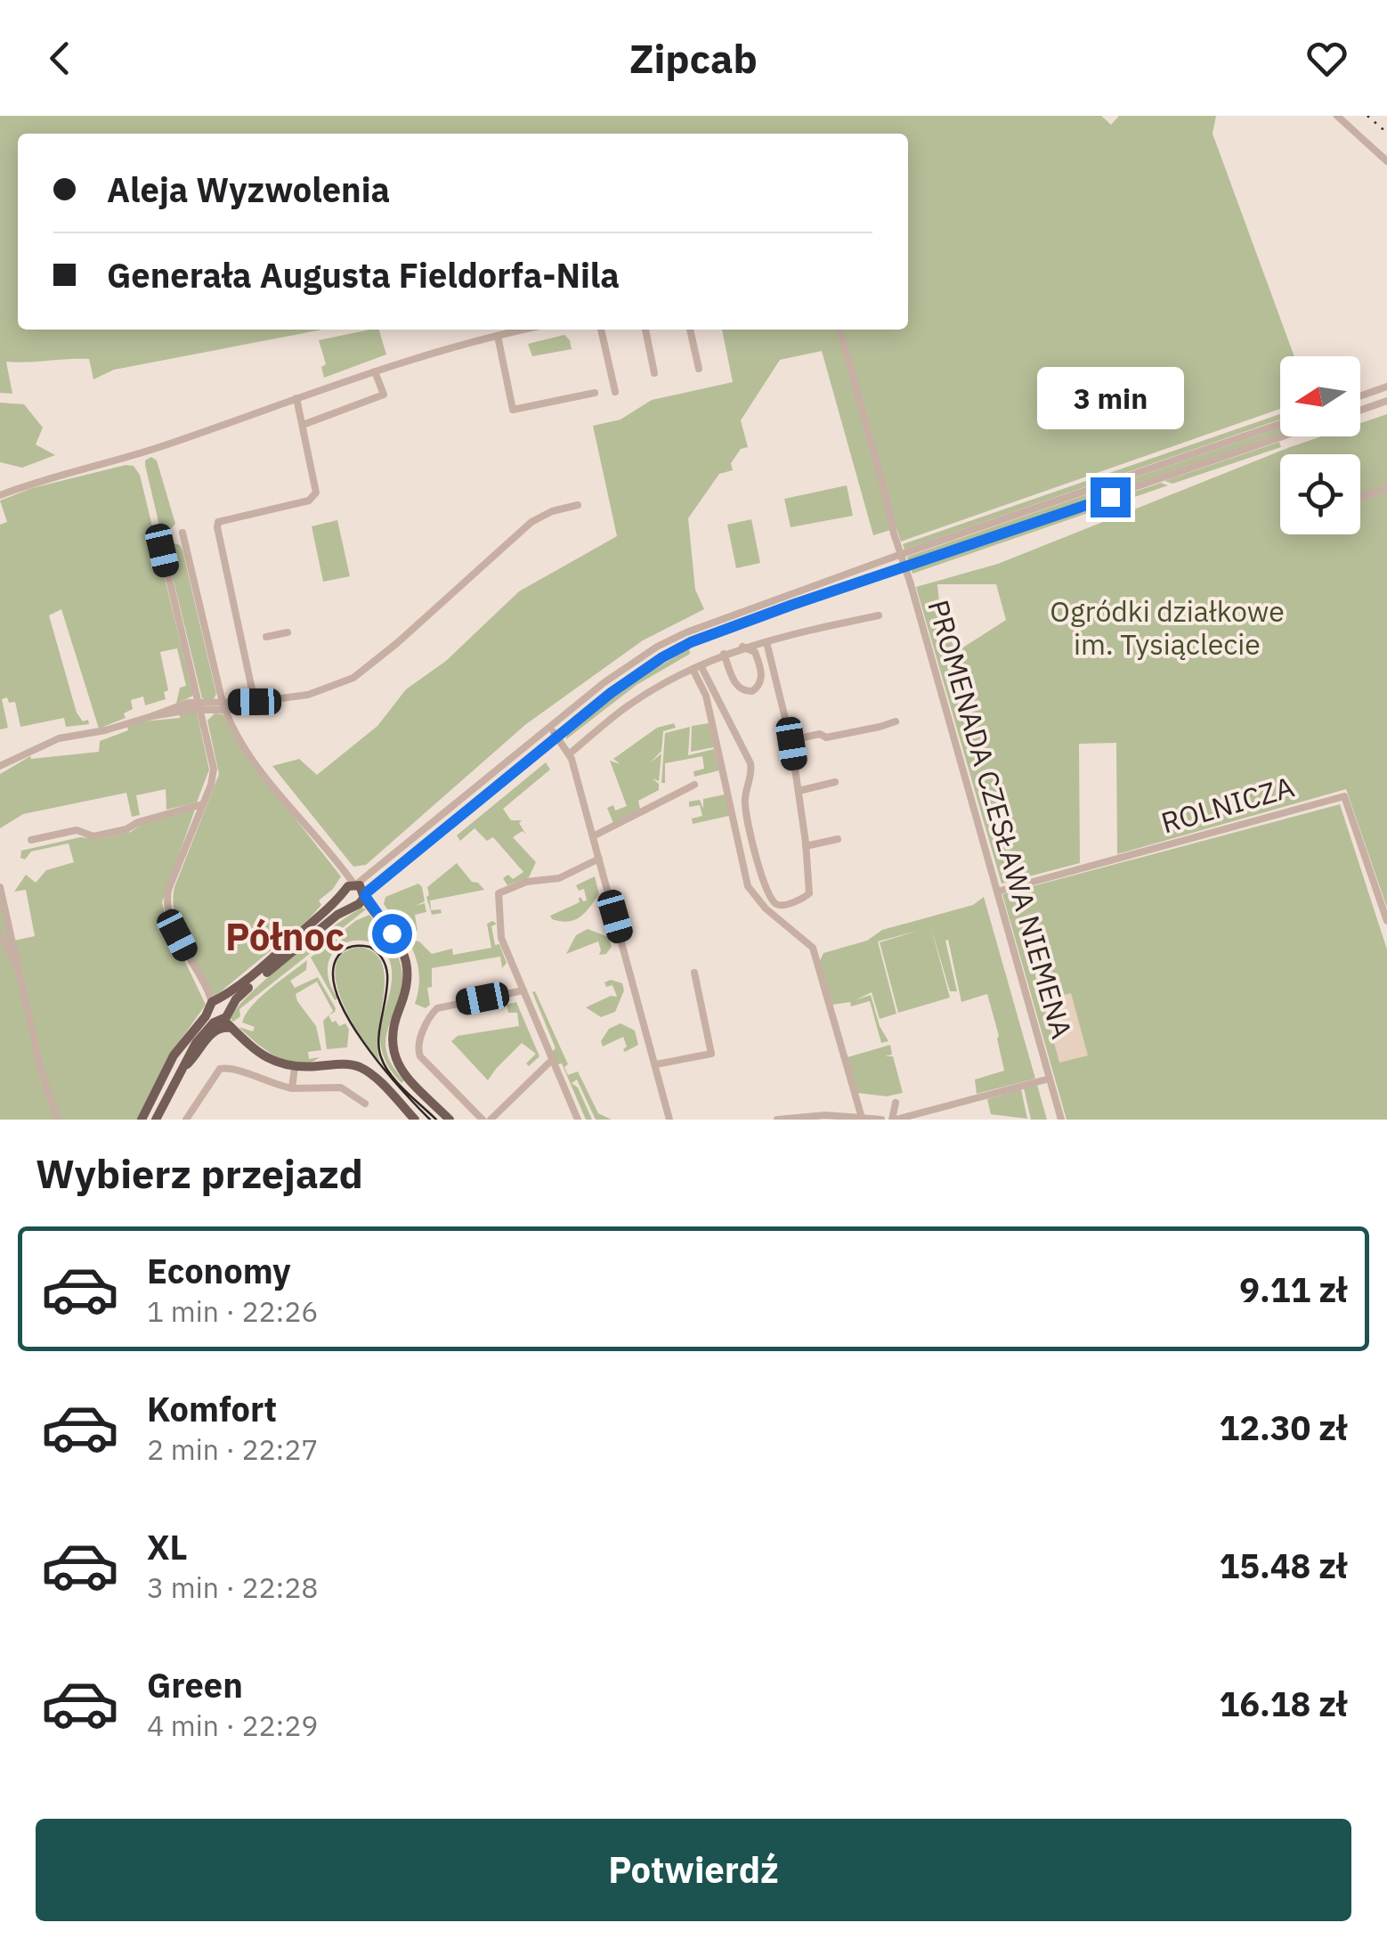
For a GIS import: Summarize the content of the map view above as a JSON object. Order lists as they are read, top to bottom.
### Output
{
  "streets": {
    "street": ["ROLNICZA", "PROMENADA CZESŁAWA NIEMENA"]
  },
  "crossings": [
    ["ROLNICZA", "PROMENADA CZESŁAWA NIEMENA"]
  ],
  "districts": ["Północ"],
  "parks": ["Ogródki działkowe im. Tysiąclecie"],
  "north": "left",
  "page": {
    "header": "Zipcab",
    "banner": ["Aleja Wyzwolenia", "Generała Augusta Fieldorfa-Nila"],
    "bubble": "3 min",
    "heading": "Wybierz przejazd",
    "list": [
      {
        "name": "Economy",
        "note": "1 min · 22:26",
        "value": "9.11 zł"
      },
      {
        "name": "Komfort",
        "note": "2 min · 22:27",
        "value": "12.30 zł"
      },
      {
        "name": "XL",
        "note": "3 min · 22:28",
        "value": "15.48 zł"
      },
      {
        "name": "Green",
        "note": "4 min · 22:29",
        "value": "16.18 zł"
      }
    ],
    "buttons": "Potwierdź"
  }
}
